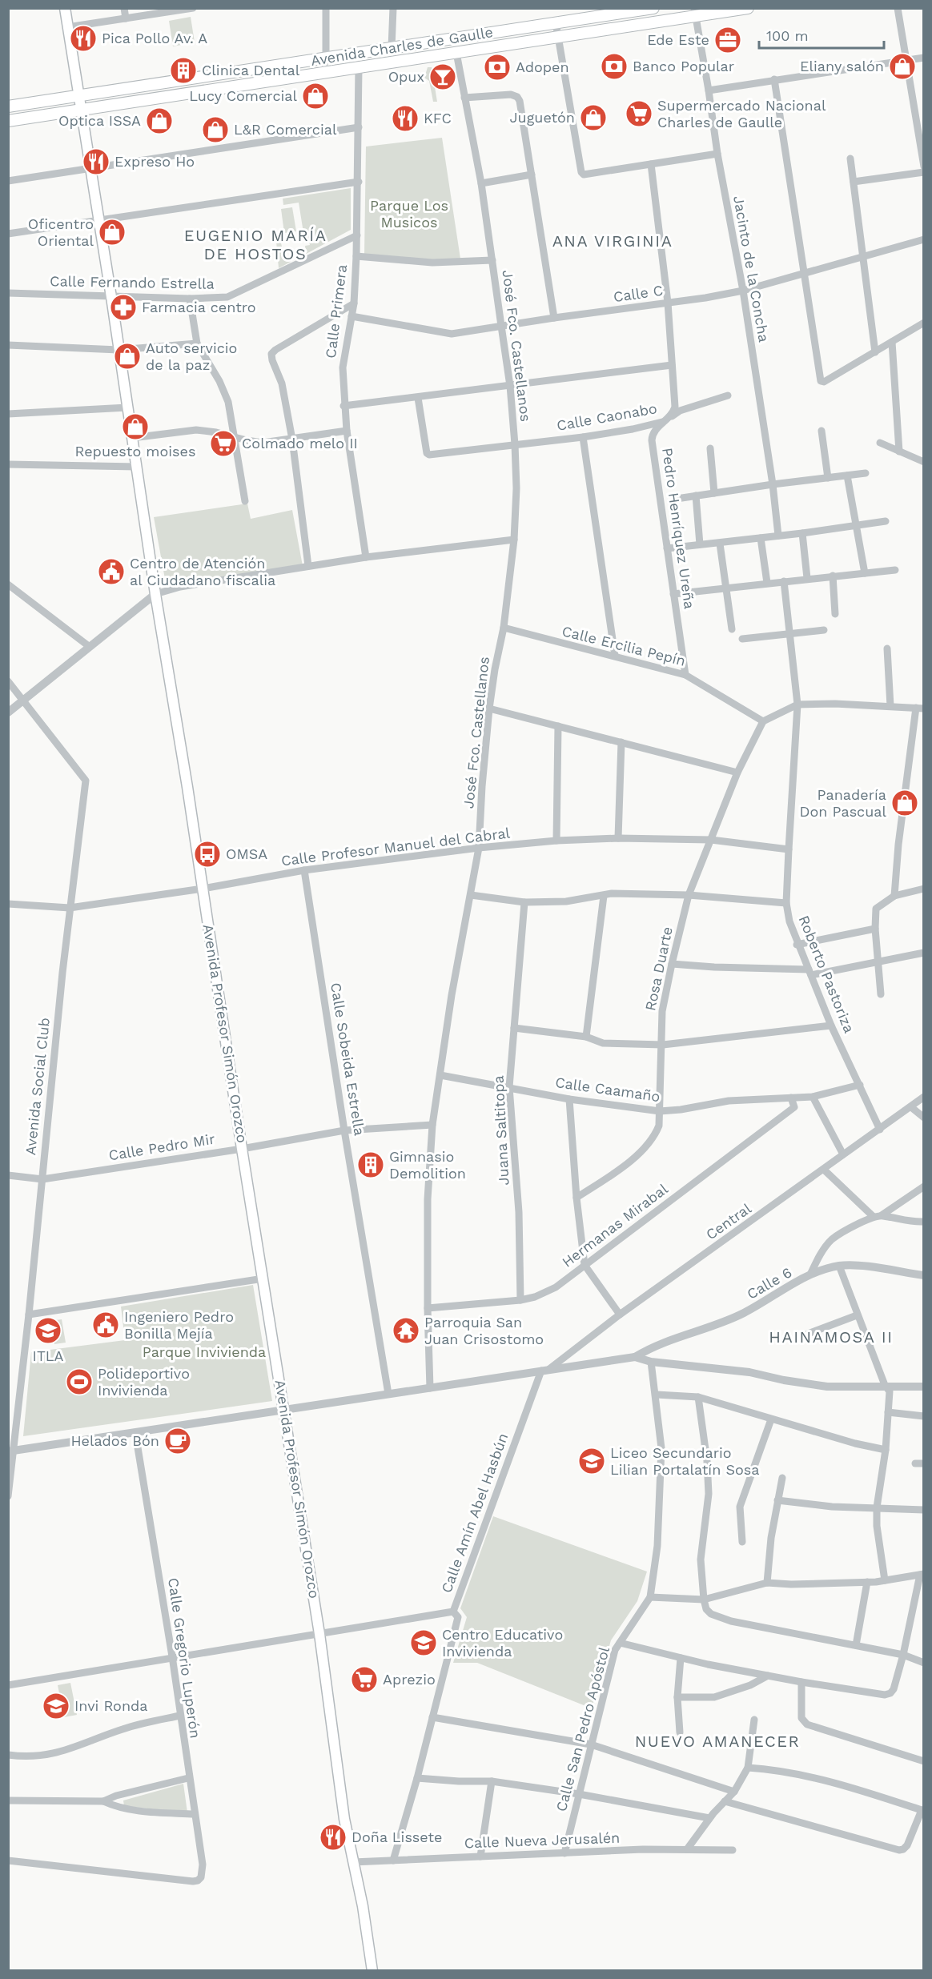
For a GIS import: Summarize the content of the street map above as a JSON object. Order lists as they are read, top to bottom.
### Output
{
  "streets": {
    "main road": ["Avenida Charles de Gaulle", "Avenida Profesor Simón Orozco"],
    "street": [
      "Jacinto de la Concha",
      "Calle Fernando Estrella",
      "Calle C",
      "Calle Primera",
      "José Fco. Castellanos",
      "Calle Caonabo",
      "Pedro Henríquez Ureña",
      "Calle Ercilia Pepín",
      "Calle Profesor Manuel del Cabral",
      "Rosa Duarte",
      "Roberto Pastoriza",
      "Calle Sobeida Estrella",
      "Avenida Social Club",
      "Calle Caamaño",
      "Juana Saltitopa",
      "Calle Pedro Mir",
      "Central",
      "Hermanas Mirabal",
      "Calle 6",
      "Calle Amín Abel Hasbún",
      "Calle Gregorio Luperón",
      "Calle San Pedro Apóstol",
      "Calle Nueva Jerusalén"
    ]
  },
  "crossings": [
    ["Avenida Charles de Gaulle", "Jacinto de la Concha"],
    ["Avenida Charles de Gaulle", "Calle Primera"],
    ["Avenida Charles de Gaulle", "José Fco. Castellanos"],
    ["Avenida Charles de Gaulle", "Avenida Profesor Simón Orozco"],
    ["Jacinto de la Concha", "Calle C"],
    ["Calle Fernando Estrella", "Calle Primera"],
    ["Calle Fernando Estrella", "Avenida Profesor Simón Orozco"],
    ["Calle C", "Calle Primera"],
    ["Calle C", "José Fco. Castellanos"],
    ["Calle C", "Pedro Henríquez Ureña"],
    ["José Fco. Castellanos", "Calle Caonabo"],
    ["José Fco. Castellanos", "Calle Ercilia Pepín"],
    ["José Fco. Castellanos", "Calle Profesor Manuel del Cabral"],
    ["José Fco. Castellanos", "Calle Caamaño"],
    ["José Fco. Castellanos", "Calle Pedro Mir"],
    ["José Fco. Castellanos", "Hermanas Mirabal"],
    ["Calle Caonabo", "Pedro Henríquez Ureña"],
    ["Pedro Henríquez Ureña", "Calle Ercilia Pepín"],
    ["Calle Ercilia Pepín", "Rosa Duarte"],
    ["Calle Profesor Manuel del Cabral", "Rosa Duarte"],
    ["Calle Profesor Manuel del Cabral", "Roberto Pastoriza"],
    ["Calle Profesor Manuel del Cabral", "Avenida Profesor Simón Orozco"],
    ["Calle Profesor Manuel del Cabral", "Calle Sobeida Estrella"],
    ["Calle Profesor Manuel del Cabral", "Avenida Social Club"],
    ["Rosa Duarte", "Calle Caamaño"],
    ["Roberto Pastoriza", "Calle Caamaño"],
    ["Roberto Pastoriza", "Central"],
    ["Avenida Profesor Simón Orozco", "Calle Pedro Mir"],
    ["Avenida Profesor Simón Orozco", "Calle Nueva Jerusalén"],
    ["Calle Sobeida Estrella", "Calle Pedro Mir"],
    ["Avenida Social Club", "Calle Pedro Mir"],
    ["Calle Caamaño", "Juana Saltitopa"],
    ["Calle Caamaño", "Hermanas Mirabal"],
    ["Juana Saltitopa", "Hermanas Mirabal"],
    ["Central", "Calle Amín Abel Hasbún"],
    ["Calle Amín Abel Hasbún", "Calle Nueva Jerusalén"],
    ["Calle San Pedro Apóstol", "Calle Nueva Jerusalén"]
  ],
  "districts": [
    "EUGENIO MARÍA DE HOSTOS",
    "ANA VIRGINIA",
    "HAINAMOSA II",
    "NUEVO AMANECER"
  ],
  "parks": ["Parque Los Musicos", "Parque Invivienda"],
  "places": {
    "restaurant": [
      "Pica Pollo Av. A",
      "KFC",
      "Expreso Ho",
      "Doña Lissete"
    ],
    "office": ["Ede Este"],
    "bank": ["Banco Popular", "Adopen"],
    "shop": [
      "Eliany salón",
      "Lucy Comercial",
      "Juguetón",
      "Optica ISSA",
      "L&R Comercial",
      "Oficentro Oriental",
      "Auto servicio de la paz",
      "Repuesto moises",
      "Panadería Don Pascual"
    ],
    "building": ["Clinica Dental", "Gimnasio Demolition"],
    "bar": ["Opux"],
    "supermarket": ["Supermercado Nacional Charles de Gaulle", "Colmado melo II", "Aprezio"],
    "pharmacy": ["Farmacia centro"],
    "public building": ["Centro de Atención al Ciudadano fiscalia", "Ingeniero Pedro Bonilla Mejía"],
    "bus stop": ["OMSA"],
    "school or university": [
      "ITLA",
      "Liceo Secundario Lilian Portalatín Sosa",
      "Centro Educativo Invivienda",
      "Invi Ronda"
    ],
    "temple": ["Parroquia San Juan Crisostomo"],
    "sports": ["Polideportivo Invivienda"],
    "cafe": ["Helados Bón"]
  },
  "scale_bar": "100 m"
}
